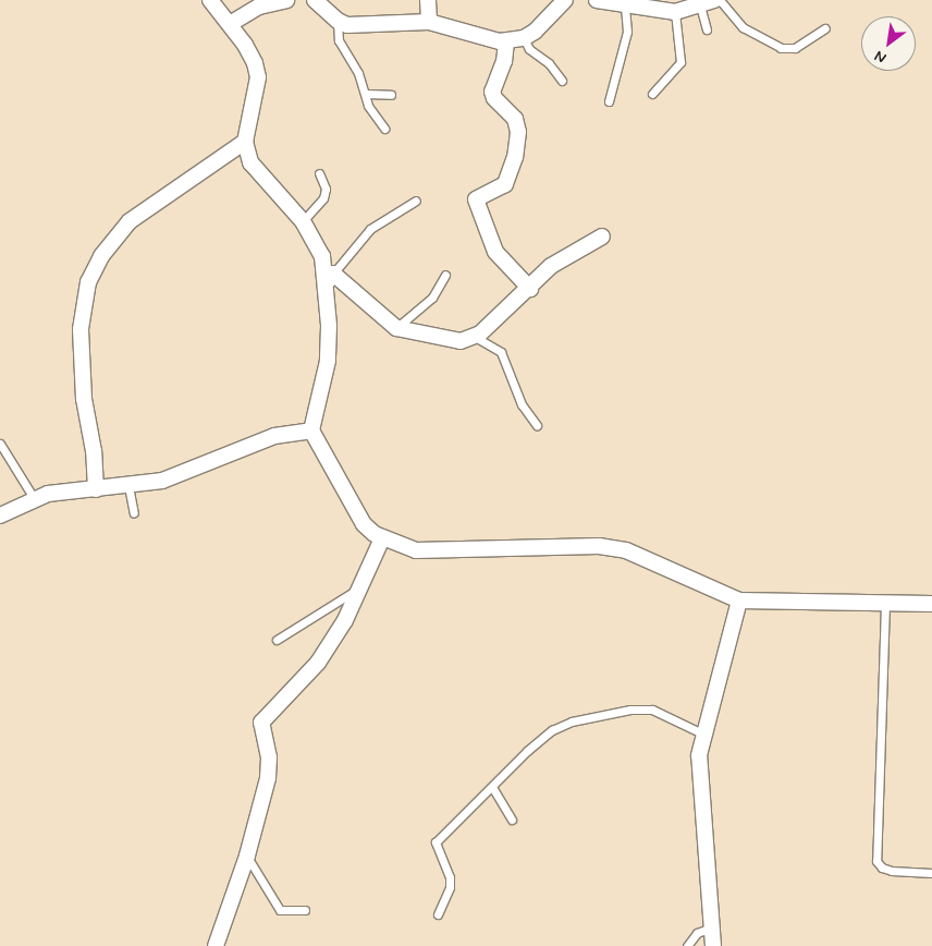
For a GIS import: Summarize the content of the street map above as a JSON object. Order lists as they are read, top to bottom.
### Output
{
  "north": "bottom left"
}
